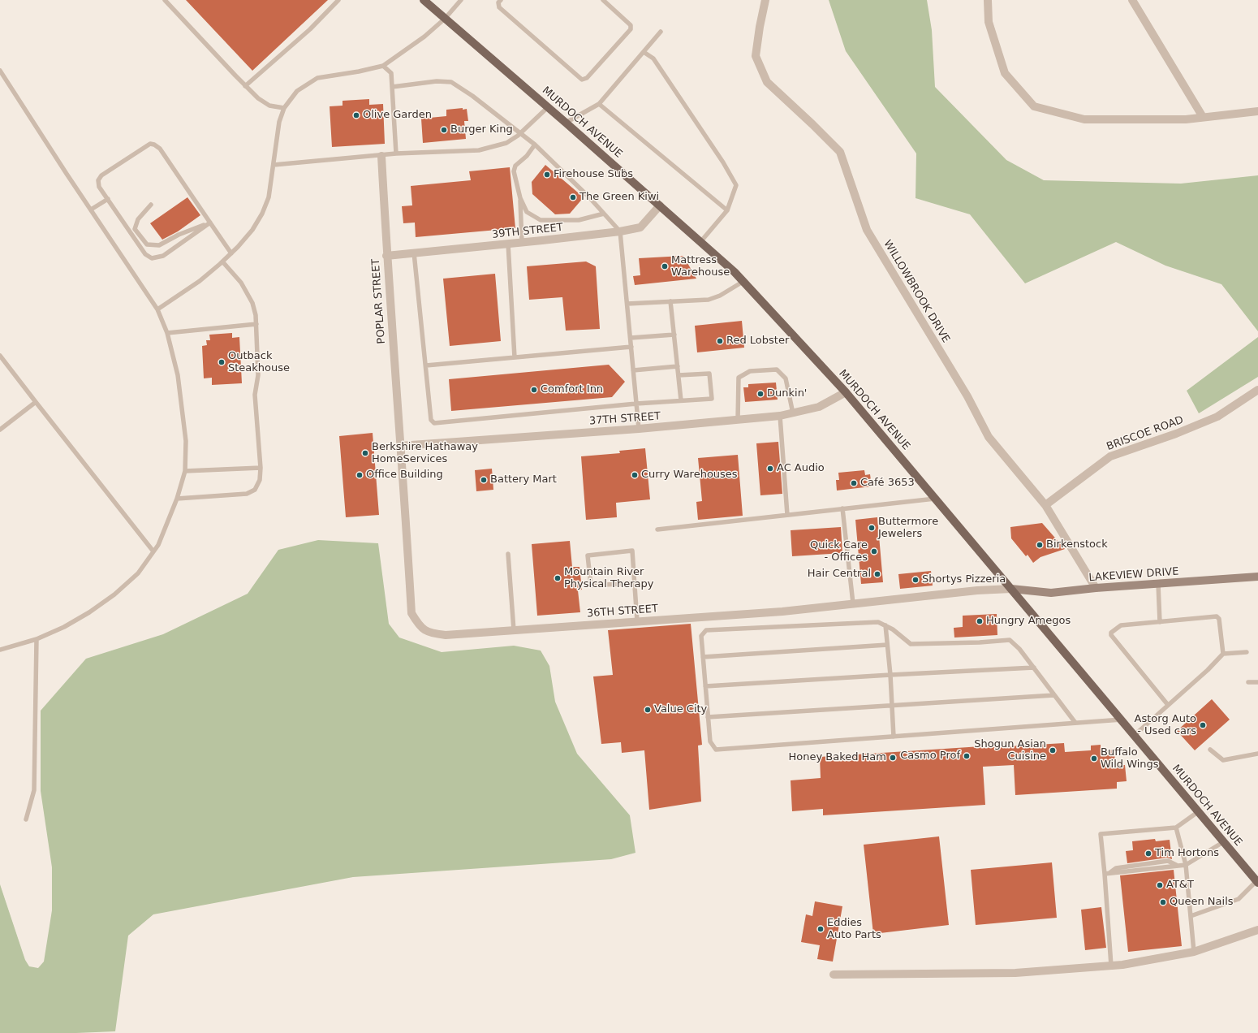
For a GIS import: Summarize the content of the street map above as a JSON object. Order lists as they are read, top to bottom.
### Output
{
  "streets": {
    "main road": ["MURDOCH AVENUE"],
    "street": [
      "39TH STREET",
      "WILLOWBROOK DRIVE",
      "POPLAR STREET",
      "37TH STREET",
      "BRISCOE ROAD",
      "LAKEVIEW DRIVE",
      "36TH STREET"
    ]
  },
  "crossings": [
    ["MURDOCH AVENUE", "39TH STREET"],
    ["MURDOCH AVENUE", "37TH STREET"],
    ["MURDOCH AVENUE", "LAKEVIEW DRIVE"],
    ["MURDOCH AVENUE", "36TH STREET"],
    ["39TH STREET", "POPLAR STREET"],
    ["WILLOWBROOK DRIVE", "BRISCOE ROAD"],
    ["WILLOWBROOK DRIVE", "LAKEVIEW DRIVE"],
    ["POPLAR STREET", "37TH STREET"],
    ["POPLAR STREET", "36TH STREET"],
    ["37TH STREET", "36TH STREET"],
    ["LAKEVIEW DRIVE", "36TH STREET"]
  ],
  "places": [
    "Olive Garden",
    "Burger King",
    "Firehouse Subs",
    "The Green Kiwi",
    "Mattress Warehouse",
    "Red Lobster",
    "Outback Steakhouse",
    "Comfort Inn",
    "Dunkin'",
    "Berkshire Hathaway HomeServices",
    "AC Audio",
    "Office Building",
    "Curry Warehouses",
    "Battery Mart",
    "Café 3653",
    "Buttermore Jewelers",
    "Birkenstock",
    "Quick Care - Offices",
    "Hair Central",
    "Mountain River Physical Therapy",
    "Shortys Pizzeria",
    "Hungry Amegos",
    "Value City",
    "Astorg Auto - Used cars",
    "Shogun Asian Cuisine",
    "Casmo Prof",
    "Honey Baked Ham",
    "Buffalo Wild Wings",
    "Tim Hortons",
    "AT&T",
    "Queen Nails",
    "Eddies Auto Parts"
  ]
}
